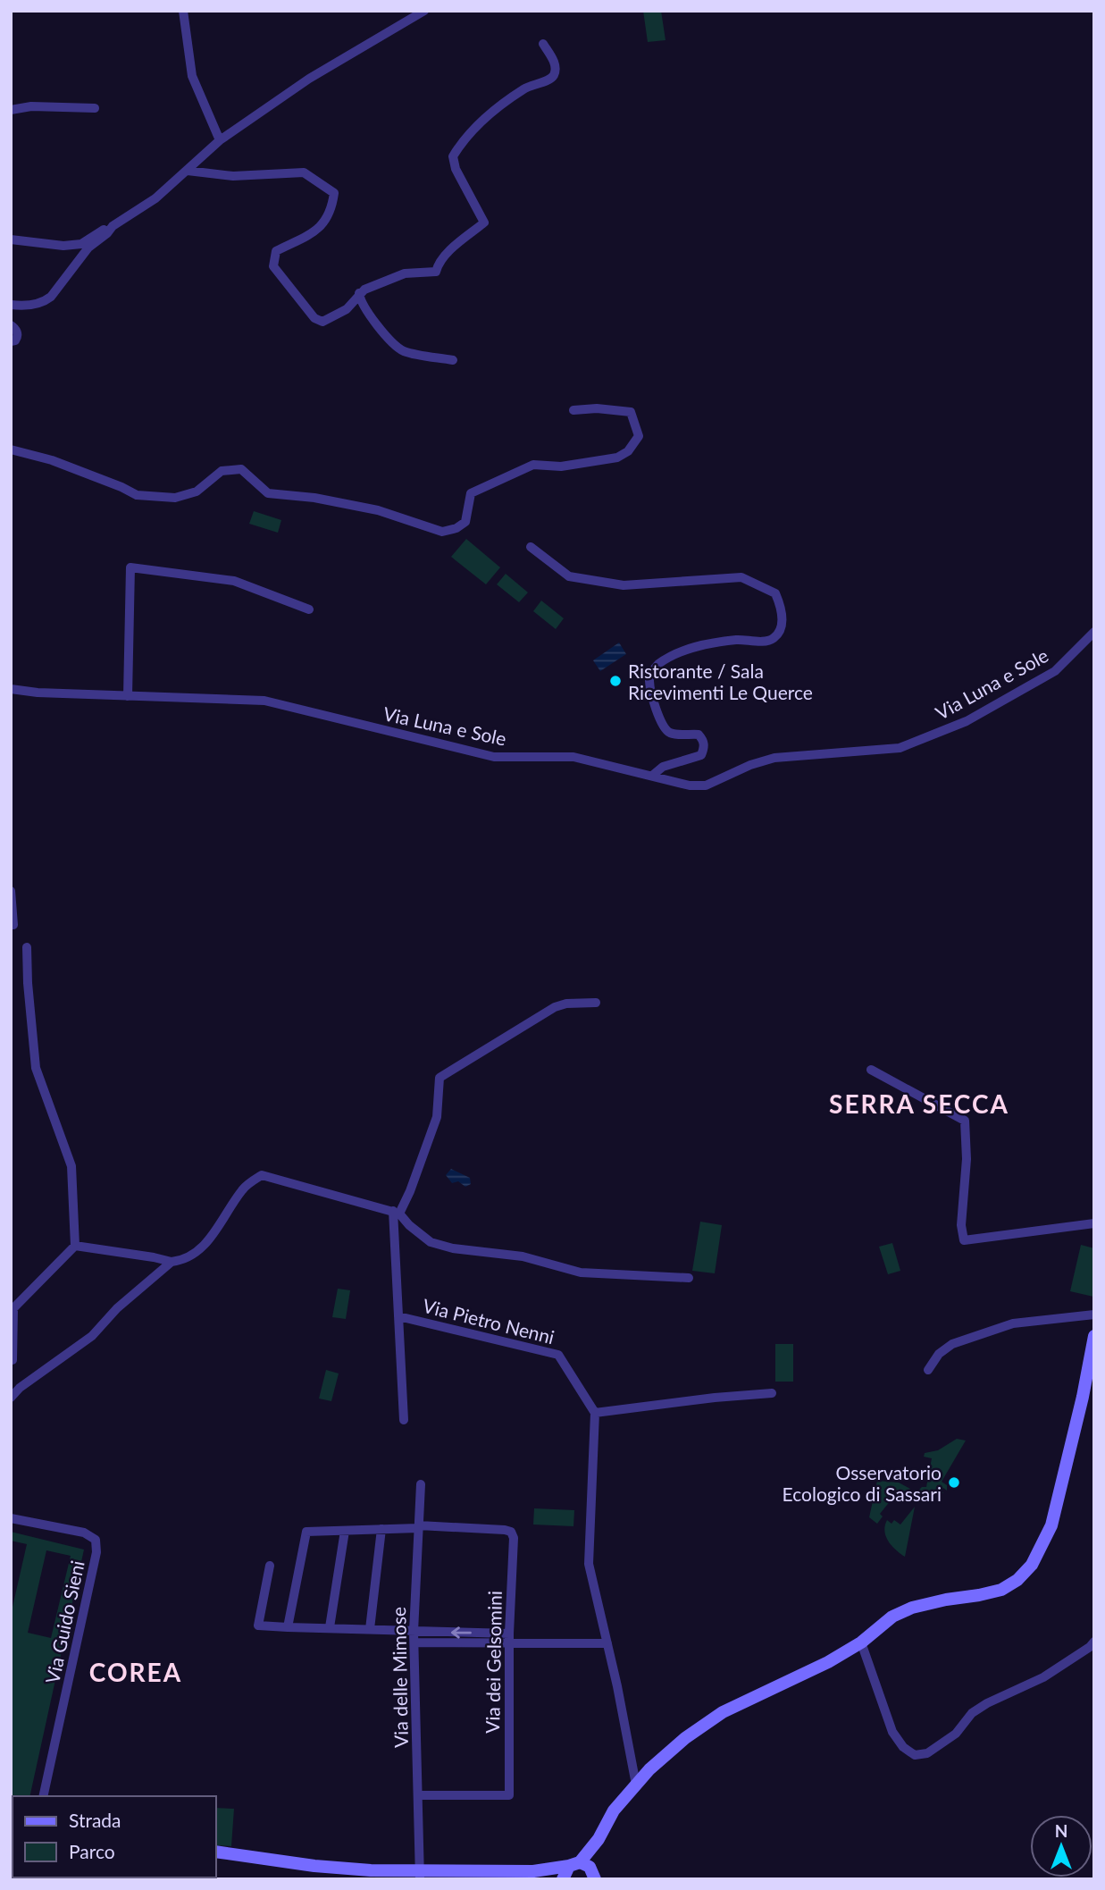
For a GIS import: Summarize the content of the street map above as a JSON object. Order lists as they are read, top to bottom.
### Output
{
  "streets": {
    "street": [
      "Via Luna e Sole",
      "Via Pietro Nenni",
      "Via Guido Sieni",
      "Via dei Gelsomini",
      "Via delle Mimose"
    ]
  },
  "crossings": [
    ["Via dei Gelsomini", "Via delle Mimose"]
  ],
  "districts": ["SERRA SECCA", "COREA"],
  "places": ["Ristorante / Sala Ricevimenti Le Querce", "Osservatorio Ecologico di Sassari"],
  "legend": ["Strada", "Parco"],
  "north": "top"
}
